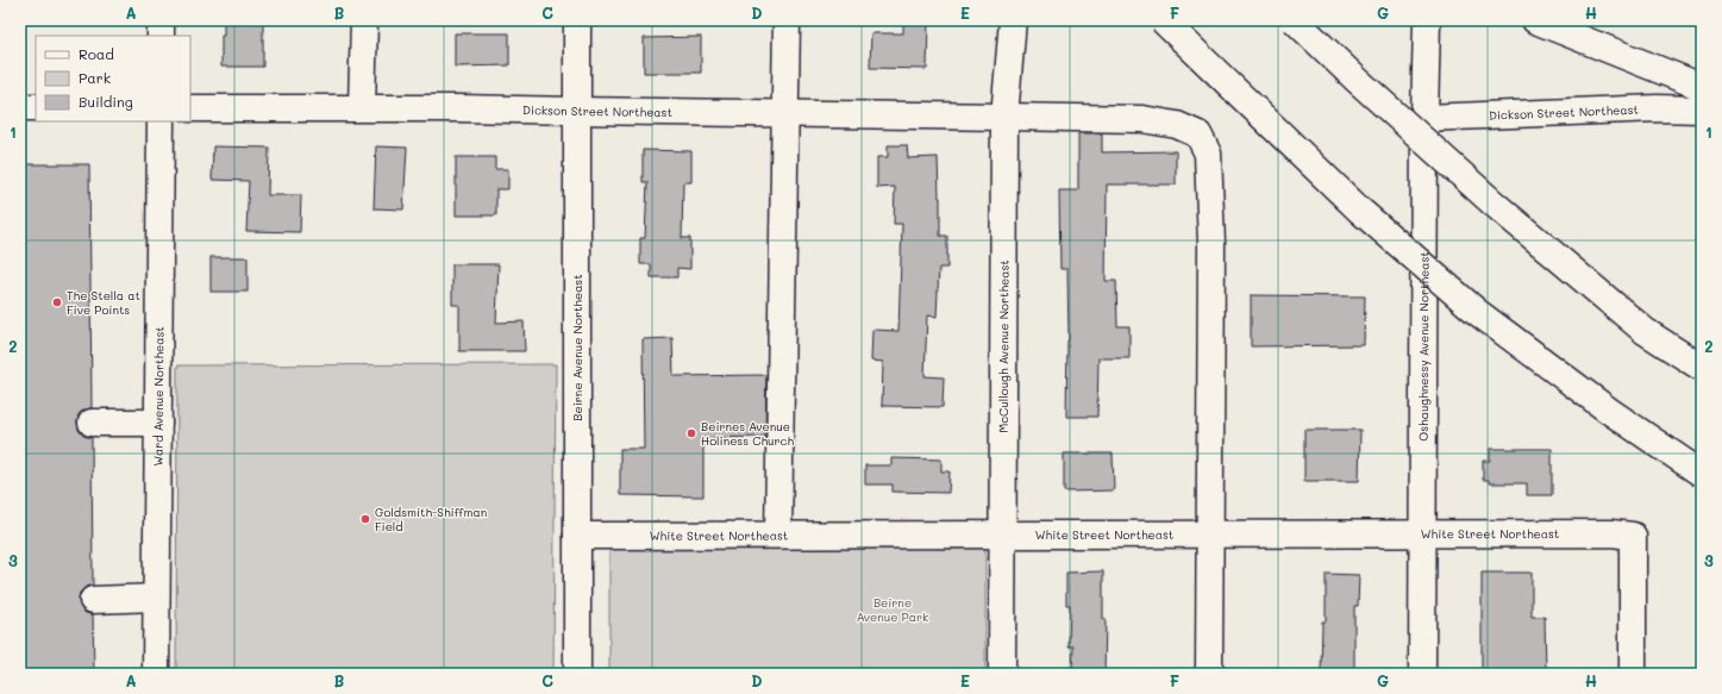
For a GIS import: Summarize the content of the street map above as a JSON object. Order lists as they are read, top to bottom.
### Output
{
  "streets": {
    "main road": [
      "Dickson Street Northeast",
      "McCullough Avenue Northeast",
      "Oshaughnessy Avenue Northeast",
      "Beirne Avenue Northeast",
      "Ward Avenue Northeast",
      "White Street Northeast"
    ]
  },
  "crossings": [
    ["Dickson Street Northeast", "McCullough Avenue Northeast"],
    ["Dickson Street Northeast", "Oshaughnessy Avenue Northeast"],
    ["Dickson Street Northeast", "Beirne Avenue Northeast"],
    ["Dickson Street Northeast", "White Street Northeast"],
    ["McCullough Avenue Northeast", "White Street Northeast"],
    ["Oshaughnessy Avenue Northeast", "White Street Northeast"],
    ["Beirne Avenue Northeast", "White Street Northeast"]
  ],
  "parks": ["Beirne Avenue Park"],
  "places": ["The Stella at Five Points", "Beirnes Avenue Holiness Church", "Goldsmith-Shiffman Field"],
  "legend": ["Road", "Park", "Building"],
  "grid": {
    "columns": [
      "A",
      "B",
      "C",
      "D",
      "E",
      "F",
      "G",
      "H"
    ],
    "rows": ["1", "2", "3"]
  }
}
